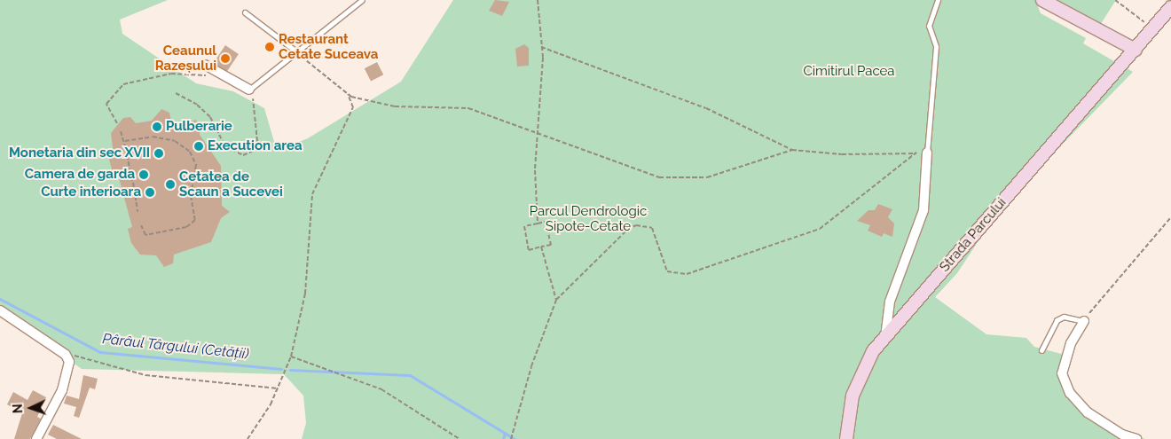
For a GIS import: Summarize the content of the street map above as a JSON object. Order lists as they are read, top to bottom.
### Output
{
  "streets": {
    "main road": ["Strada Parcului"]
  },
  "water": ["Pârâul Târgului (Cetății)"],
  "parks": ["Cimitirul Pacea", "Parcul Dendrologic Sipote-Cetate"],
  "places": [
    "Restaurant Cetate Suceava",
    "Ceaunul Razeșului",
    "Pulberarie",
    "Execution area",
    "Monetaria din sec XVII",
    "Camera de garda",
    "Cetatea de Scaun a Sucevei",
    "Curte interioara"
  ],
  "north": "left"
}
